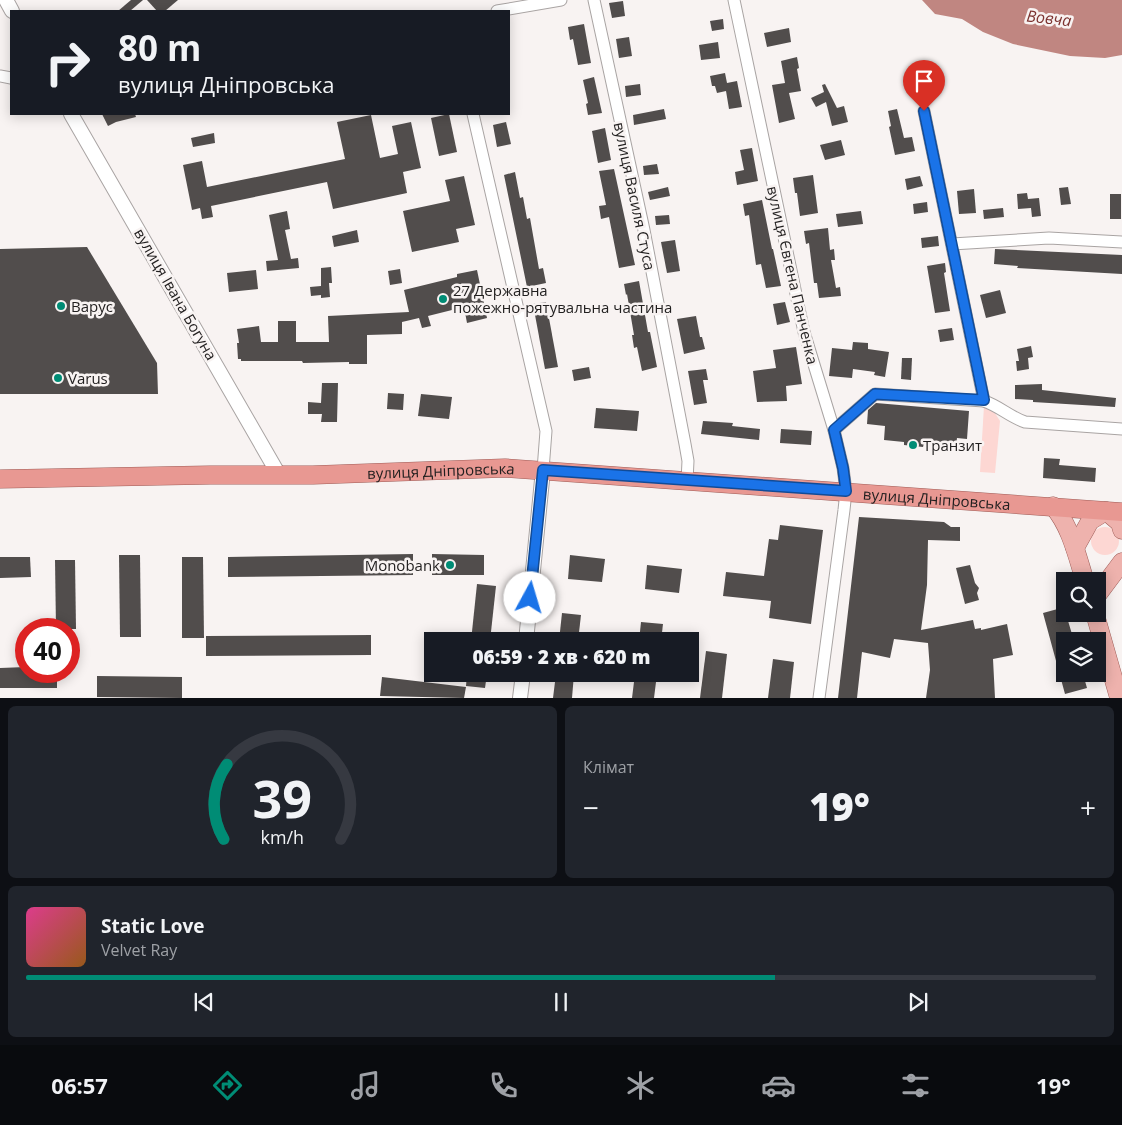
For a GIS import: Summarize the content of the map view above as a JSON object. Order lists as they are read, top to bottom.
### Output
{
  "streets": {
    "highway": ["вулиця Дніпровська"],
    "street": ["вулиця Василя Стуса", "вулиця Євгена Панченка", "вулиця Івана Богуна"]
  },
  "crossings": [
    ["вулиця Василя Стуса", "вулиця Дніпровська"],
    ["вулиця Євгена Панченка", "вулиця Дніпровська"],
    ["вулиця Івана Богуна", "вулиця Дніпровська"]
  ],
  "water": ["Вовча"],
  "places": [
    "27 Державна пожежно-рятувальна частина",
    "Варус",
    "Varus",
    "Транзит",
    "Monobank"
  ],
  "page": {
    "turn": ["80 m", "вулиця Дніпровська"],
    "limit": "40",
    "trip": "06:59 · 2 хв · 620 m",
    "tile": "Клімат",
    "heat": ["−", "19°", "+"],
    "song": ["Static Love", "Velvet Ray"],
    "tabs": ["06:57", "19°"],
    "gauge": ["39", "km/h"]
  }
}
